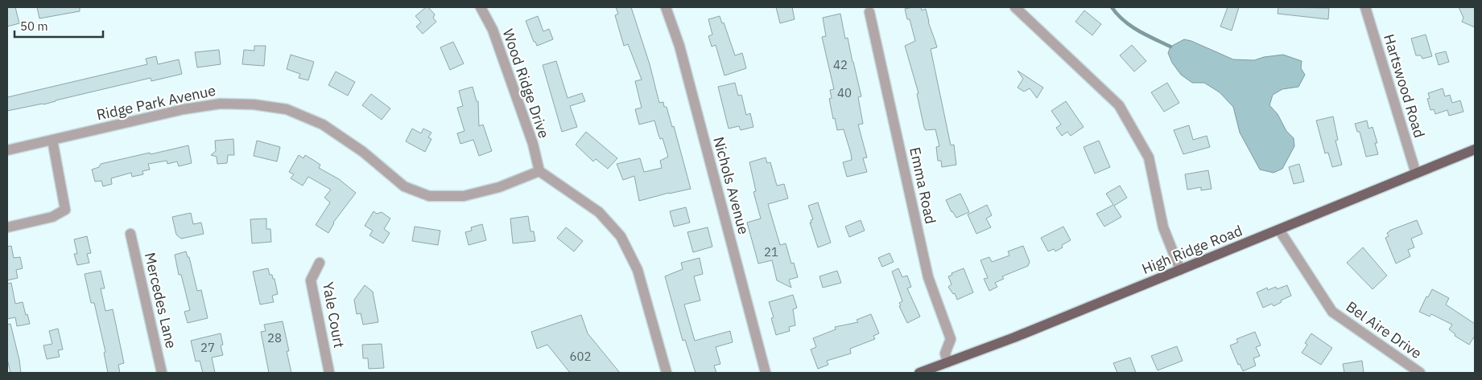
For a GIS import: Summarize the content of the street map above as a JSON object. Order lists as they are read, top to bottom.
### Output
{
  "streets": {
    "main road": ["High Ridge Road"],
    "street": [
      "Wood Ridge Drive",
      "Hartswood Road",
      "Ridge Park Avenue",
      "Nichols Avenue",
      "Emma Road",
      "Mercedes Lane",
      "Yale Court",
      "Bel Aire Drive"
    ]
  },
  "crossings": [
    ["Wood Ridge Drive", "Ridge Park Avenue"],
    ["Hartswood Road", "High Ridge Road"],
    ["Emma Road", "High Ridge Road"],
    ["High Ridge Road", "Bel Aire Drive"]
  ],
  "house_numbers": [
    "42",
    "40",
    "21",
    "28",
    "27",
    "602"
  ],
  "scale_bar": "50 m"
}
